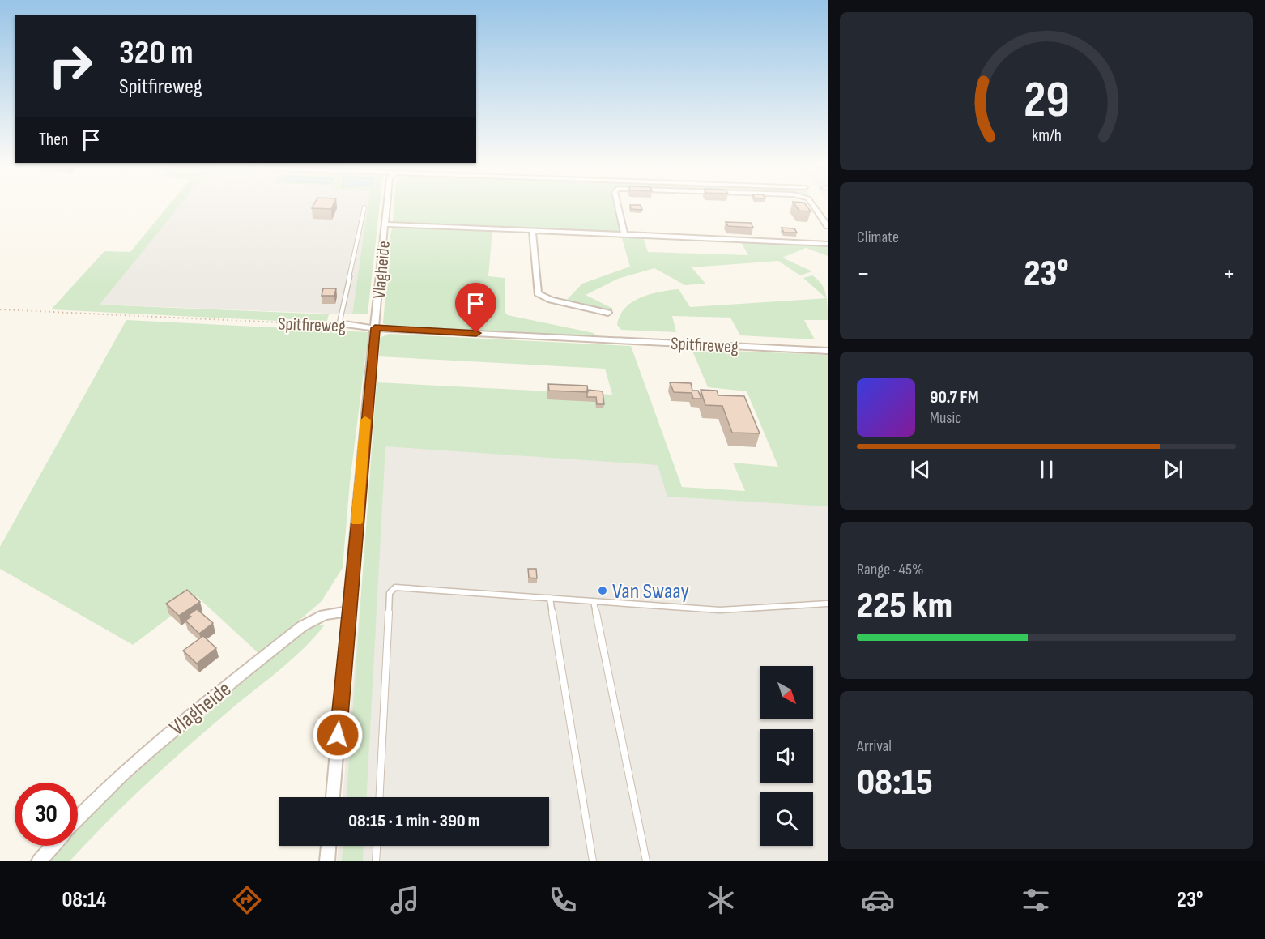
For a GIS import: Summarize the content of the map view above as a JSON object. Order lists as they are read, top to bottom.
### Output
{
  "streets": {
    "street": ["Vlagheide", "Spitfireweg"]
  },
  "crossings": [
    ["Vlagheide", "Spitfireweg"]
  ],
  "places": ["Van Swaay"],
  "north": "bottom right",
  "page": {
    "turn": ["320 m", "Spitfireweg"],
    "then": "Then",
    "tile": [
      "Climate",
      ["Range · 45%", "225 km"],
      ["Arrival", "08:15"]
    ],
    "heat": ["−", "23°", "+"],
    "song": ["90.7 FM", "Music"],
    "limit": "30",
    "trip": "08:15 · 1 min · 390 m",
    "tabs": ["08:14", "23°"],
    "gauge": ["29", "km/h"]
  }
}
